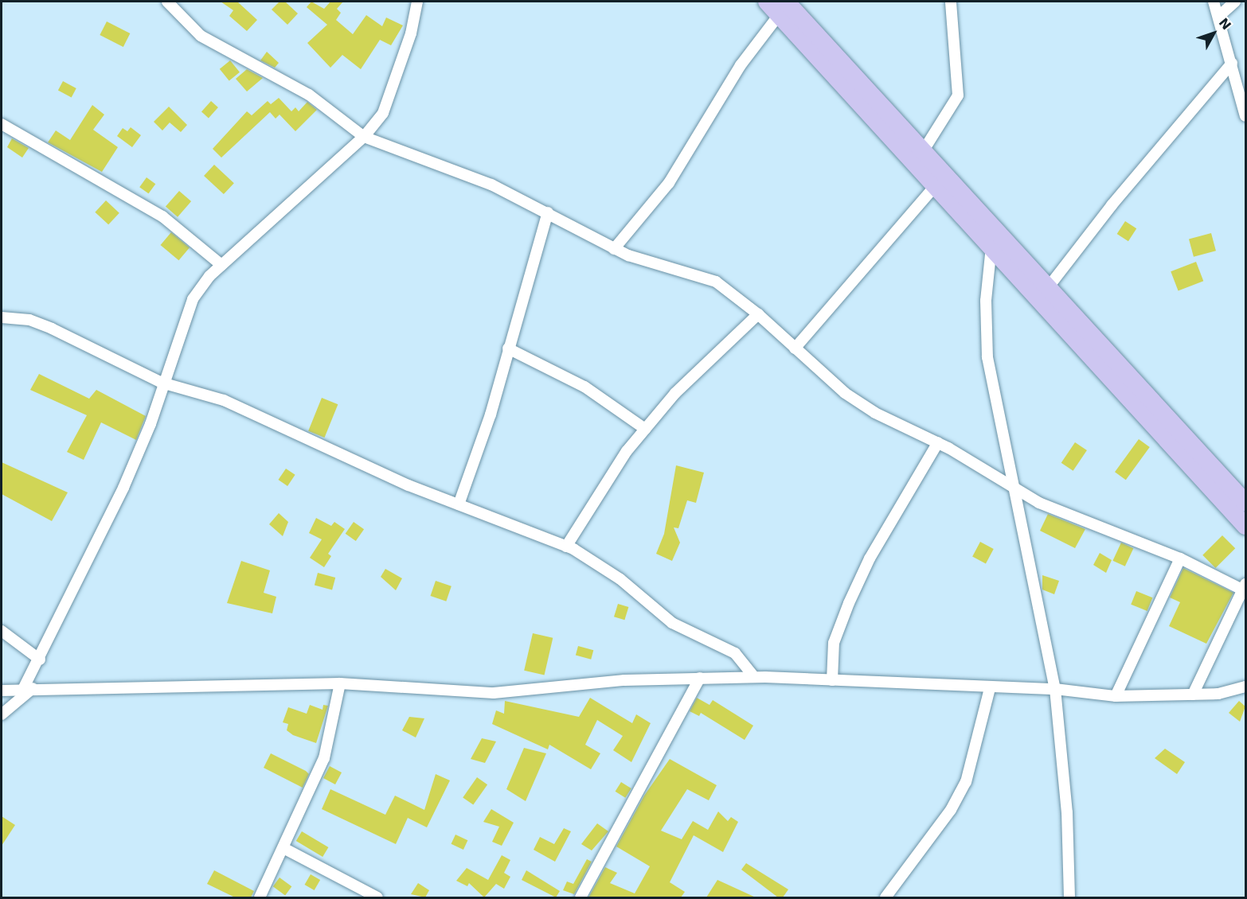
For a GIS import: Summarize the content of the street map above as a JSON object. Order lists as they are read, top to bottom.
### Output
{
  "north": "top right"
}
